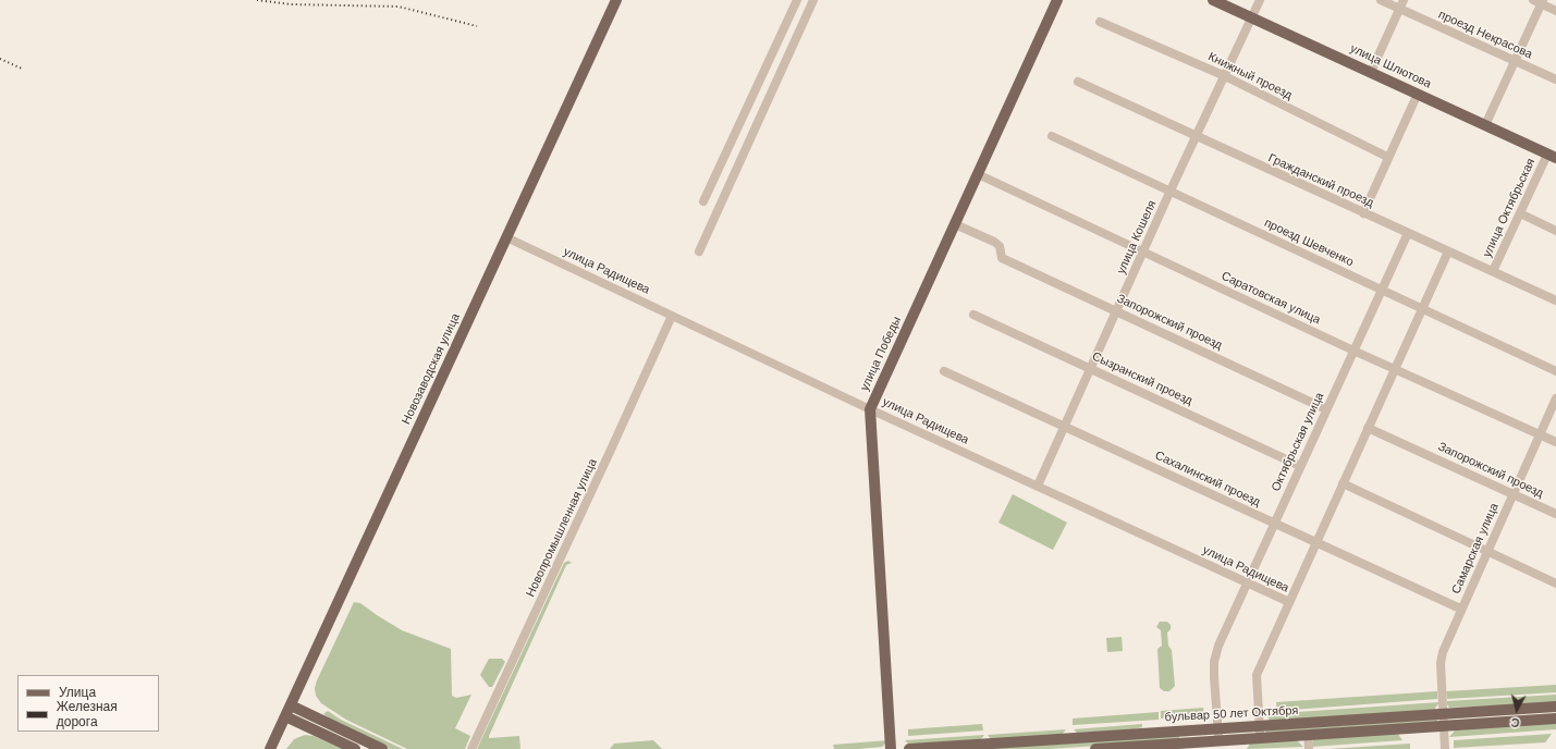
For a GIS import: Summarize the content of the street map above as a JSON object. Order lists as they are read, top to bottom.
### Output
{
  "streets": {
    "main road": [
      "улица Шлютова",
      "улица Победы",
      "Новозаводская улица",
      "бульвар 50 лет Октября"
    ],
    "street": [
      "проезд Некрасова",
      "Книжный проезд",
      "Гражданский проезд",
      "улица Октябрьская",
      "улица Кошеля",
      "проезд Шевченко",
      "улица Радищева",
      "Саратовская улица",
      "Запорожский проезд",
      "Сызранский проезд",
      "Октябрьская улица",
      "Сахалинский проезд",
      "Новопромышленная улица",
      "Самарская улица"
    ]
  },
  "crossings": [
    ["улица Шлютова", "улица Октябрьская"],
    ["улица Шлютова", "улица Кошеля"],
    ["Книжный проезд", "улица Кошеля"],
    ["Гражданский проезд", "улица Октябрьская"],
    ["Гражданский проезд", "улица Кошеля"],
    ["Гражданский проезд", "Октябрьская улица"],
    ["улица Кошеля", "проезд Шевченко"],
    ["улица Кошеля", "улица Радищева"],
    ["улица Кошеля", "Саратовская улица"],
    ["улица Кошеля", "Запорожский проезд"],
    ["улица Кошеля", "Сызранский проезд"],
    ["улица Кошеля", "Сахалинский проезд"],
    ["проезд Шевченко", "Октябрьская улица"],
    ["улица Радищева", "улица Победы"],
    ["улица Радищева", "Новозаводская улица"],
    ["улица Радищева", "Октябрьская улица"],
    ["улица Радищева", "Новопромышленная улица"],
    ["Саратовская улица", "улица Победы"],
    ["Саратовская улица", "Октябрьская улица"],
    ["Саратовская улица", "Самарская улица"],
    ["Запорожский проезд", "улица Победы"],
    ["Запорожский проезд", "Октябрьская улица"],
    ["Запорожский проезд", "Самарская улица"],
    ["Сызранский проезд", "Октябрьская улица"],
    ["Октябрьская улица", "Сахалинский проезд"],
    ["Октябрьская улица", "бульвар 50 лет Октября"],
    ["Сахалинский проезд", "Самарская улица"],
    ["Самарская улица", "бульвар 50 лет Октября"]
  ],
  "legend": ["Улица", "Железная дорога"],
  "north": "bottom"
}
